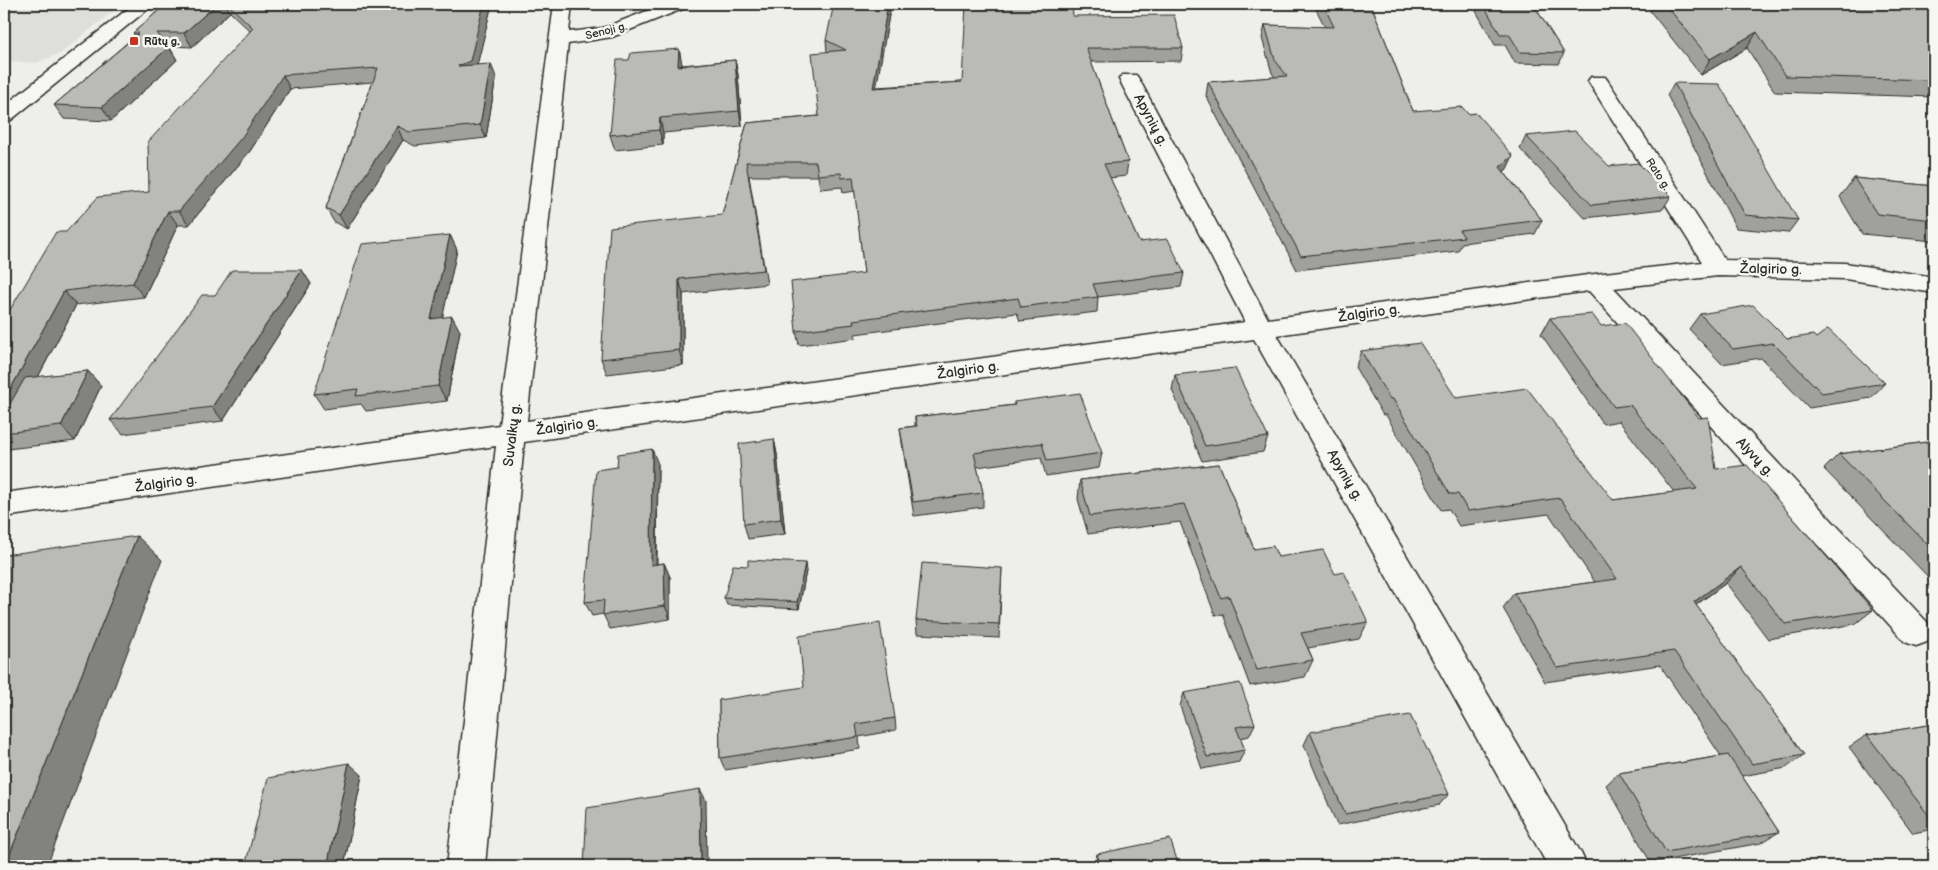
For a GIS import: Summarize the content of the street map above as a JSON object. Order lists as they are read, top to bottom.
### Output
{
  "streets": {
    "street": [
      "Senoji g.",
      "Apynių g.",
      "Rato g.",
      "Žalgirio g.",
      "Suvalkų g.",
      "Alyvų g."
    ]
  },
  "crossings": [
    ["Senoji g.", "Suvalkų g."],
    ["Apynių g.", "Žalgirio g."],
    ["Rato g.", "Žalgirio g."],
    ["Žalgirio g.", "Suvalkų g."],
    ["Žalgirio g.", "Alyvų g."]
  ],
  "places": {
    "transit": ["Rūtų g."]
  }
}
